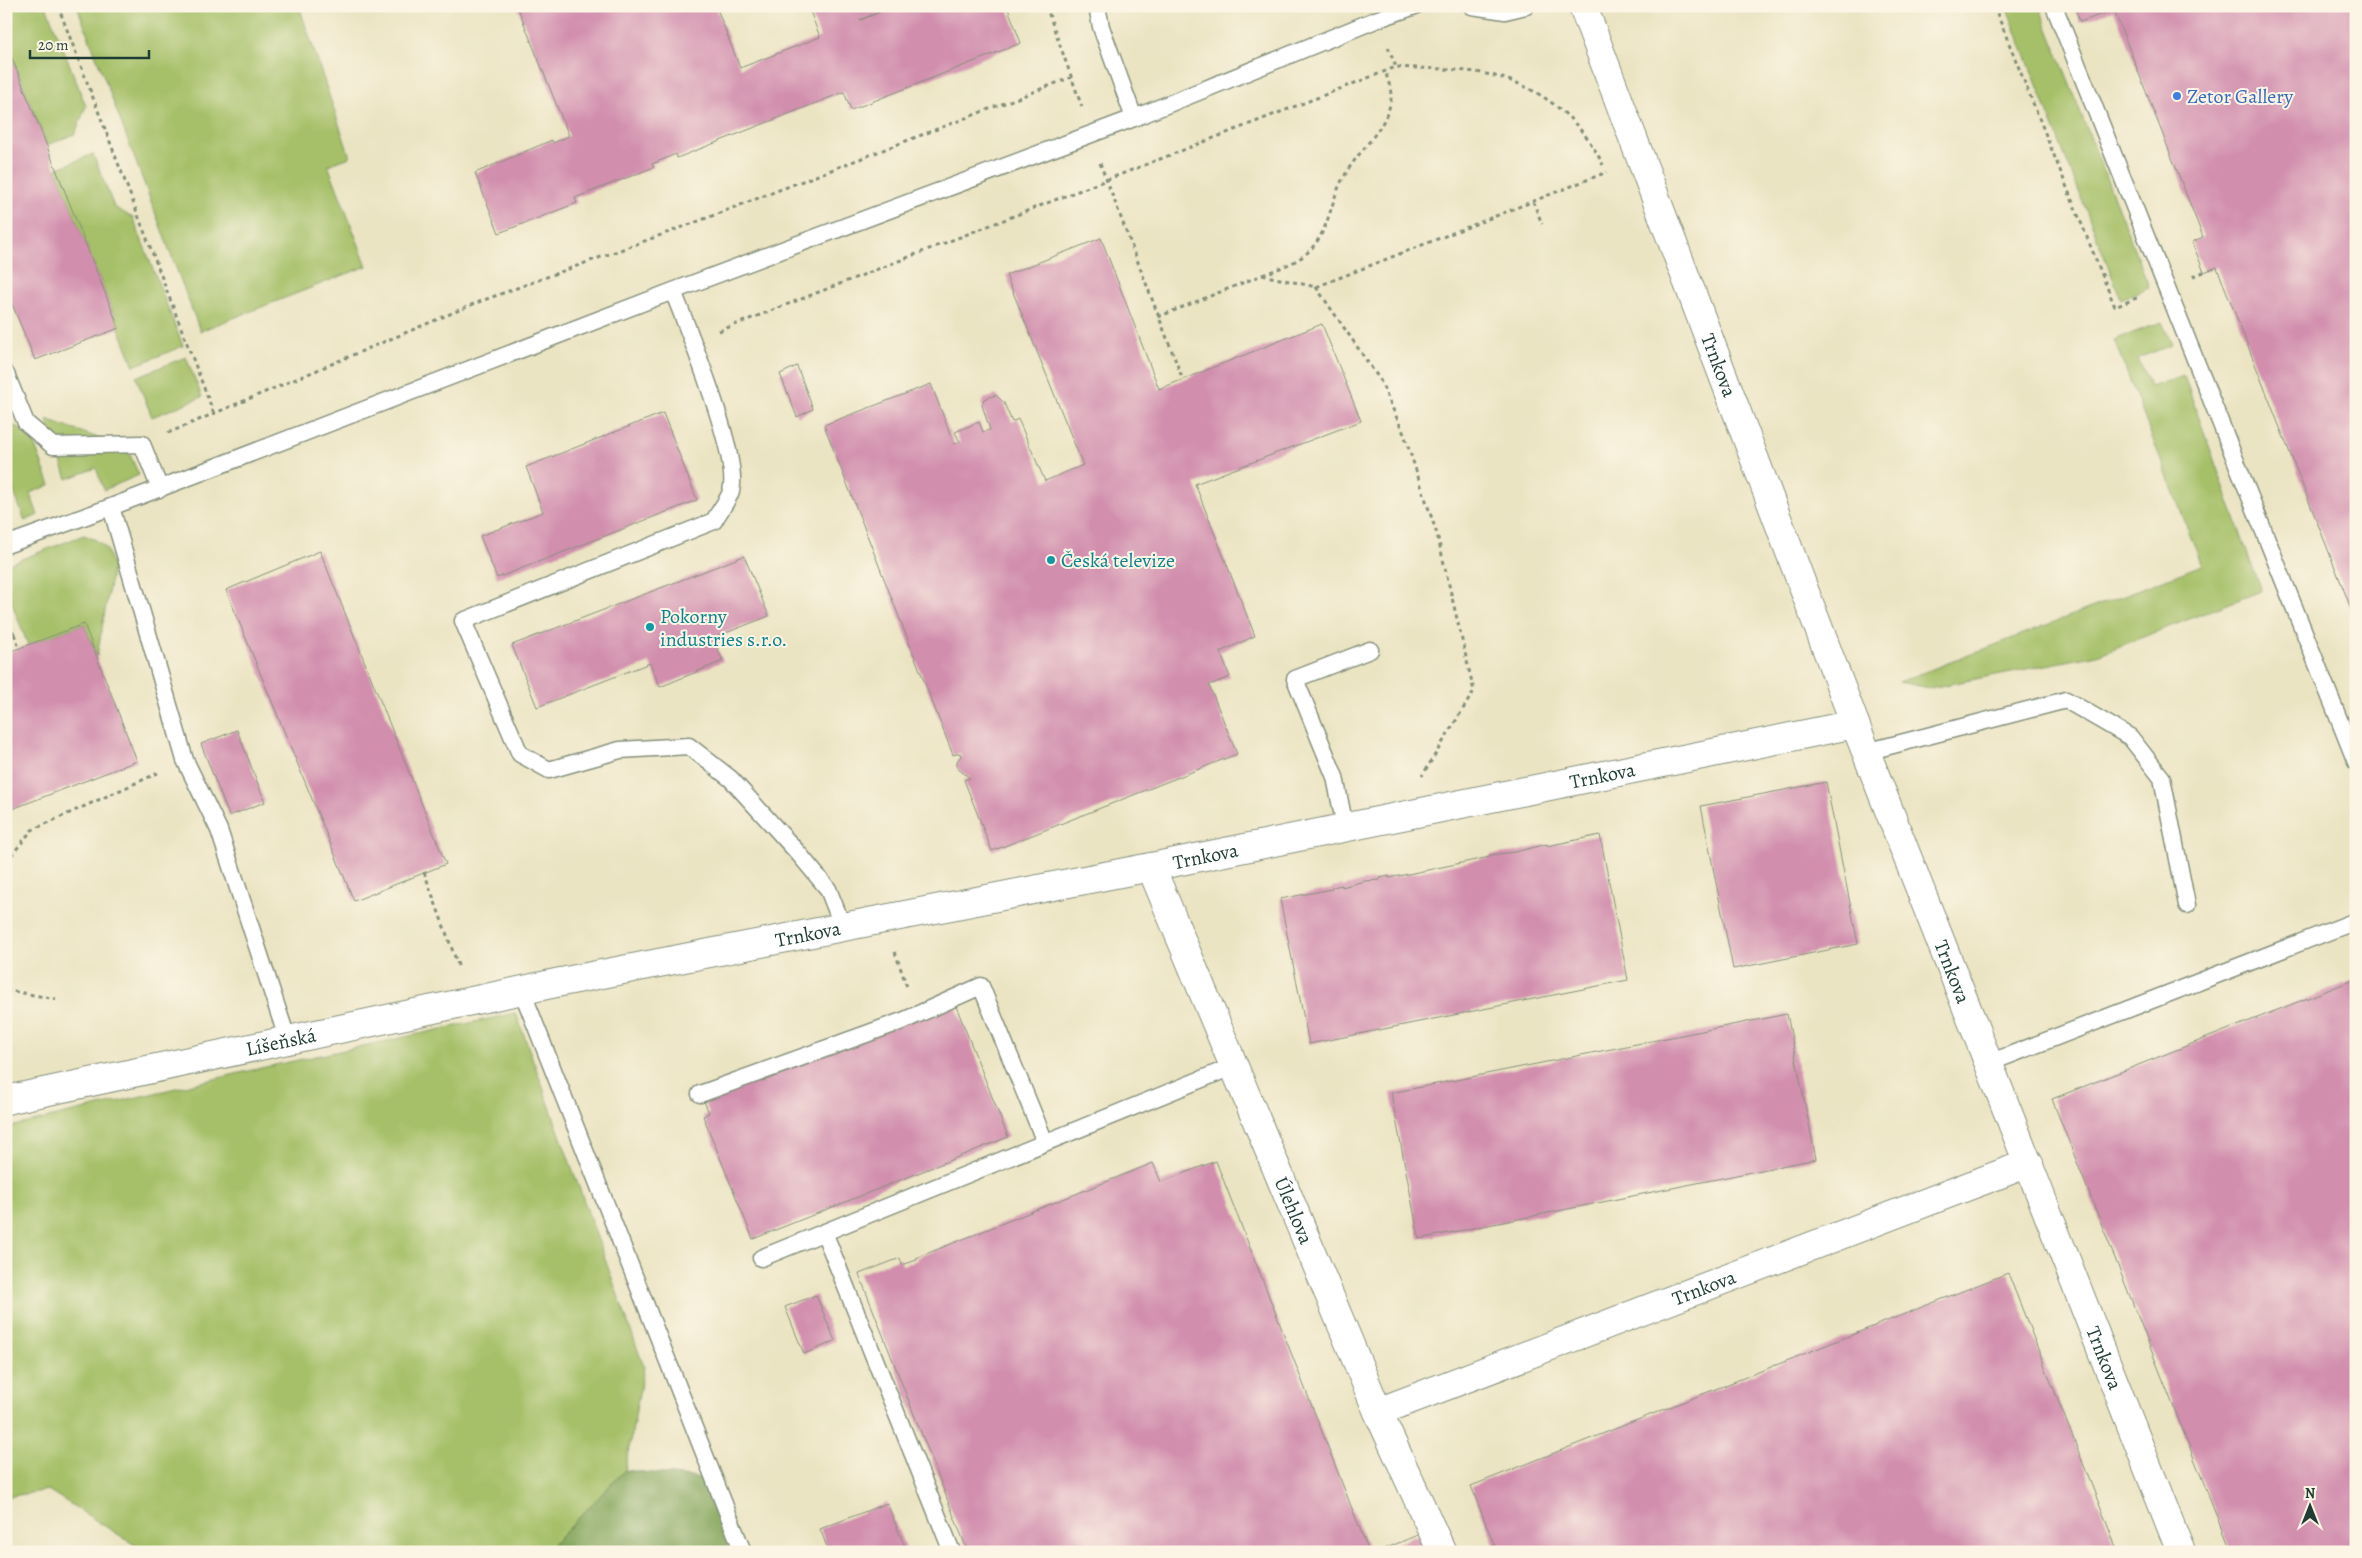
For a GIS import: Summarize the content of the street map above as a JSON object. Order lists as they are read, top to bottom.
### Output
{
  "streets": {
    "street": ["Trnkova", "Líšeňská", "Úlehlova"]
  },
  "crossings": [
    ["Trnkova", "Líšeňská"],
    ["Trnkova", "Úlehlova"]
  ],
  "places": ["Zetor Gallery", "Česká televize", "Pokorny industries s.r.o."],
  "scale_bar": "20 m",
  "north": "top"
}
